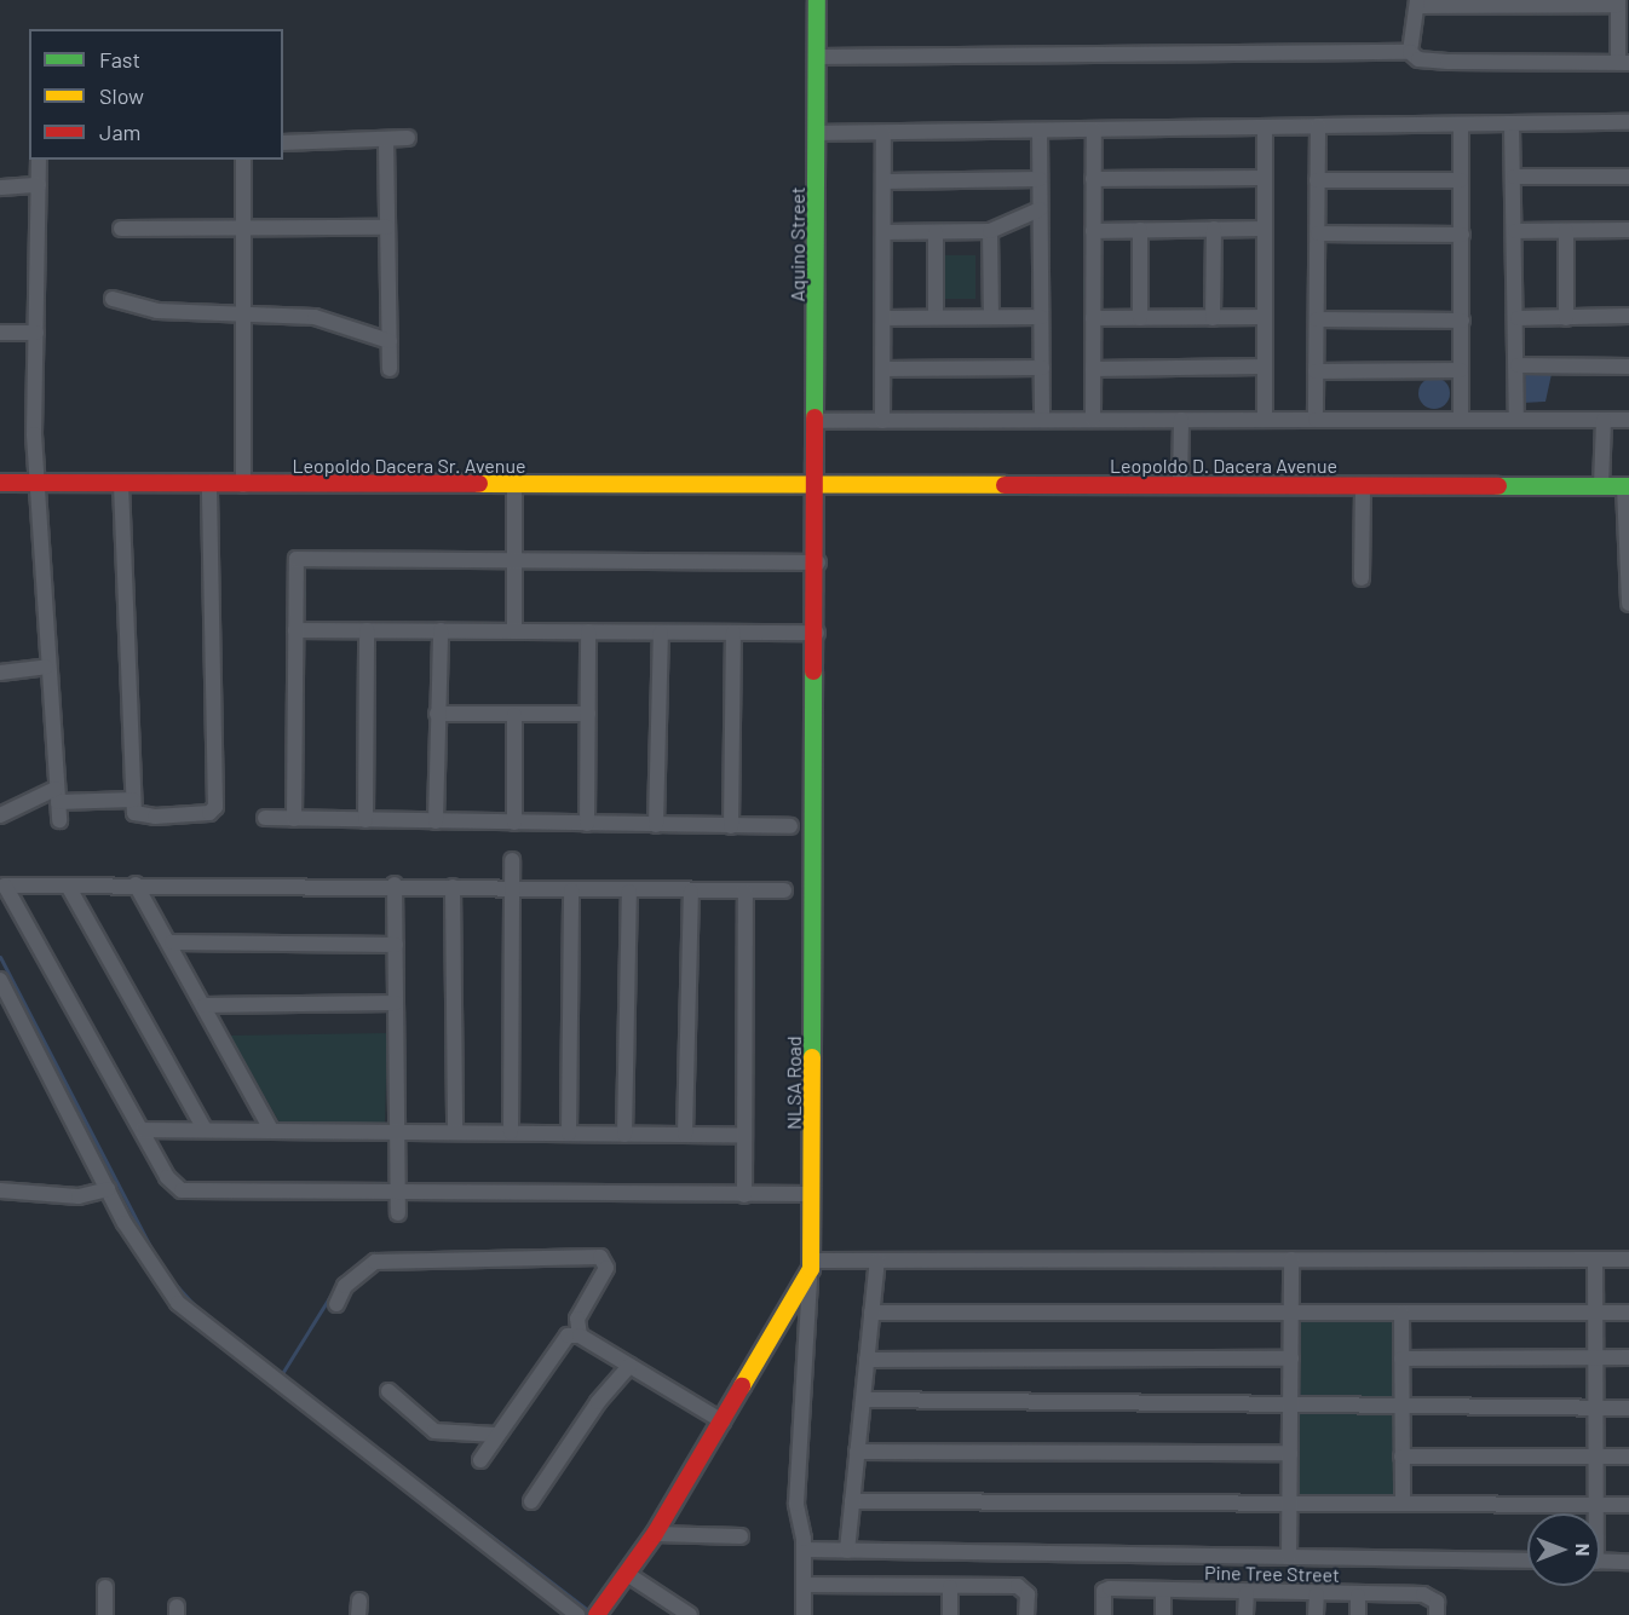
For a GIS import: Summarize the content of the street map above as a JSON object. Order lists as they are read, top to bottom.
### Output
{
  "streets": {
    "main road": [
      "Aquino Street",
      "Leopoldo Dacera Sr. Avenue",
      "Leopoldo D. Dacera Avenue",
      "NLSA Road"
    ],
    "street": ["Pine Tree Street"]
  },
  "crossings": [
    ["Aquino Street", "Leopoldo Dacera Sr. Avenue"],
    ["Aquino Street", "Leopoldo D. Dacera Avenue"],
    ["Aquino Street", "NLSA Road"],
    ["Leopoldo Dacera Sr. Avenue", "Leopoldo D. Dacera Avenue"],
    ["Leopoldo Dacera Sr. Avenue", "NLSA Road"],
    ["Leopoldo D. Dacera Avenue", "NLSA Road"]
  ],
  "legend": ["Fast", "Slow", "Jam"],
  "north": "right"
}
